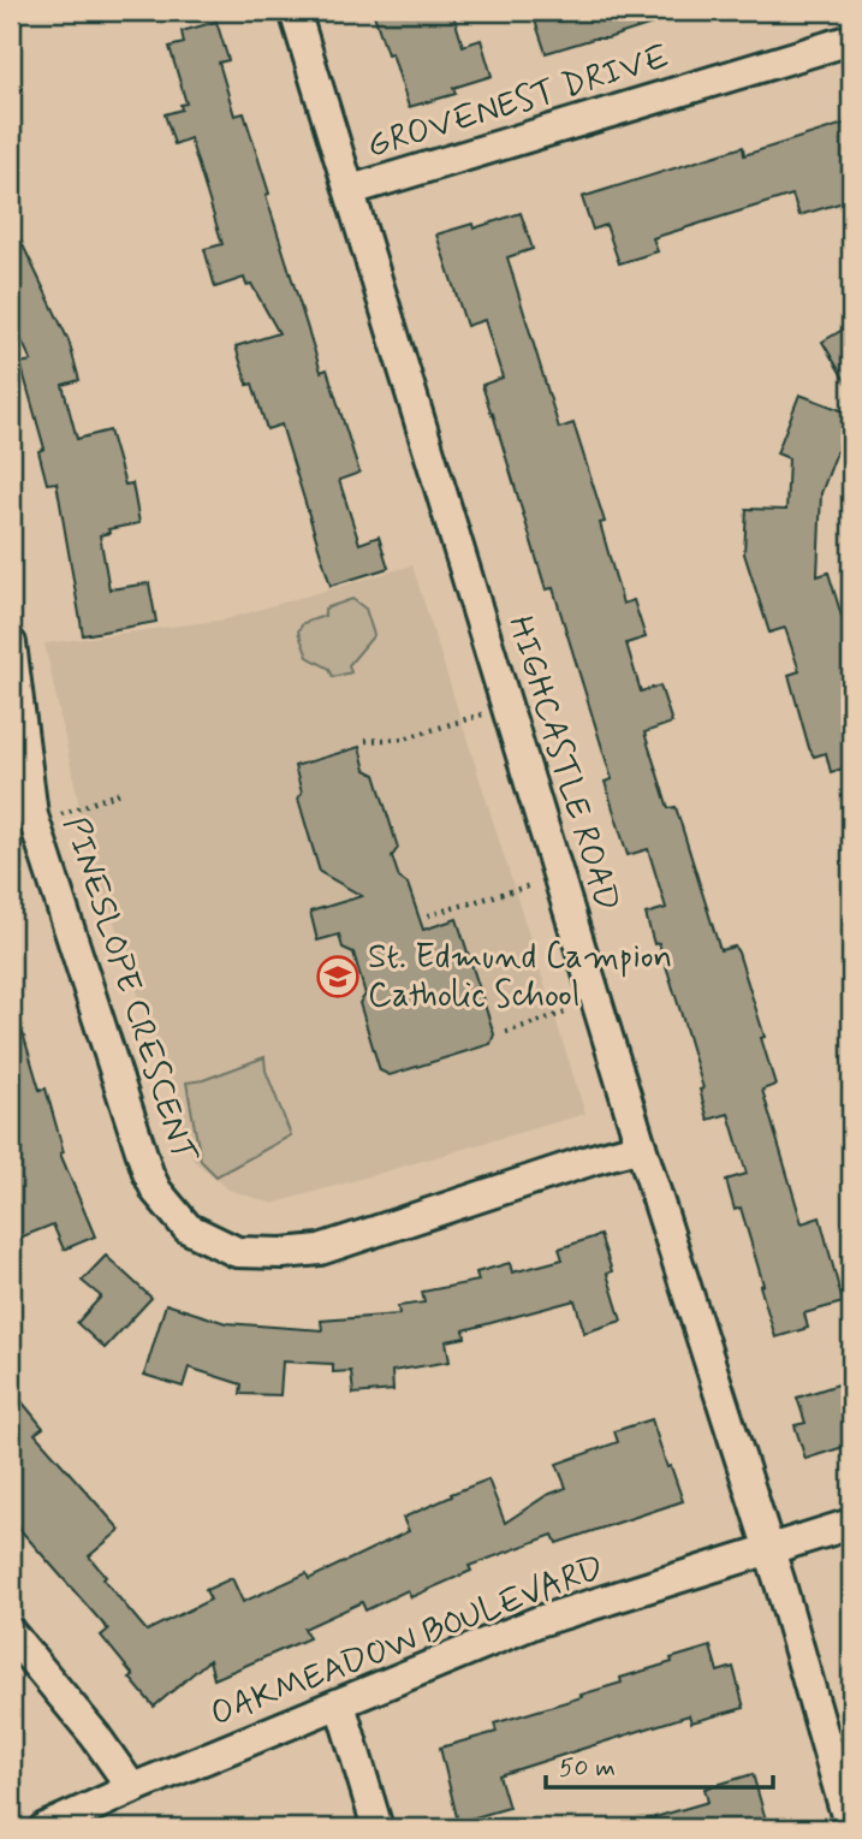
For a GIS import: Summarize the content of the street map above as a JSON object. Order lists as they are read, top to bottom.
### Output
{
  "streets": {
    "street": [
      "GROVENEST DRIVE",
      "HIGHCASTLE ROAD",
      "PINESLOPE CRESCENT",
      "OAKMEADOW BOULEVARD"
    ]
  },
  "crossings": [
    ["GROVENEST DRIVE", "HIGHCASTLE ROAD"],
    ["HIGHCASTLE ROAD", "PINESLOPE CRESCENT"],
    ["HIGHCASTLE ROAD", "OAKMEADOW BOULEVARD"]
  ],
  "places": {
    "school or university": ["St. Edmund Campion Catholic School"]
  },
  "scale_bar": "50 m"
}
